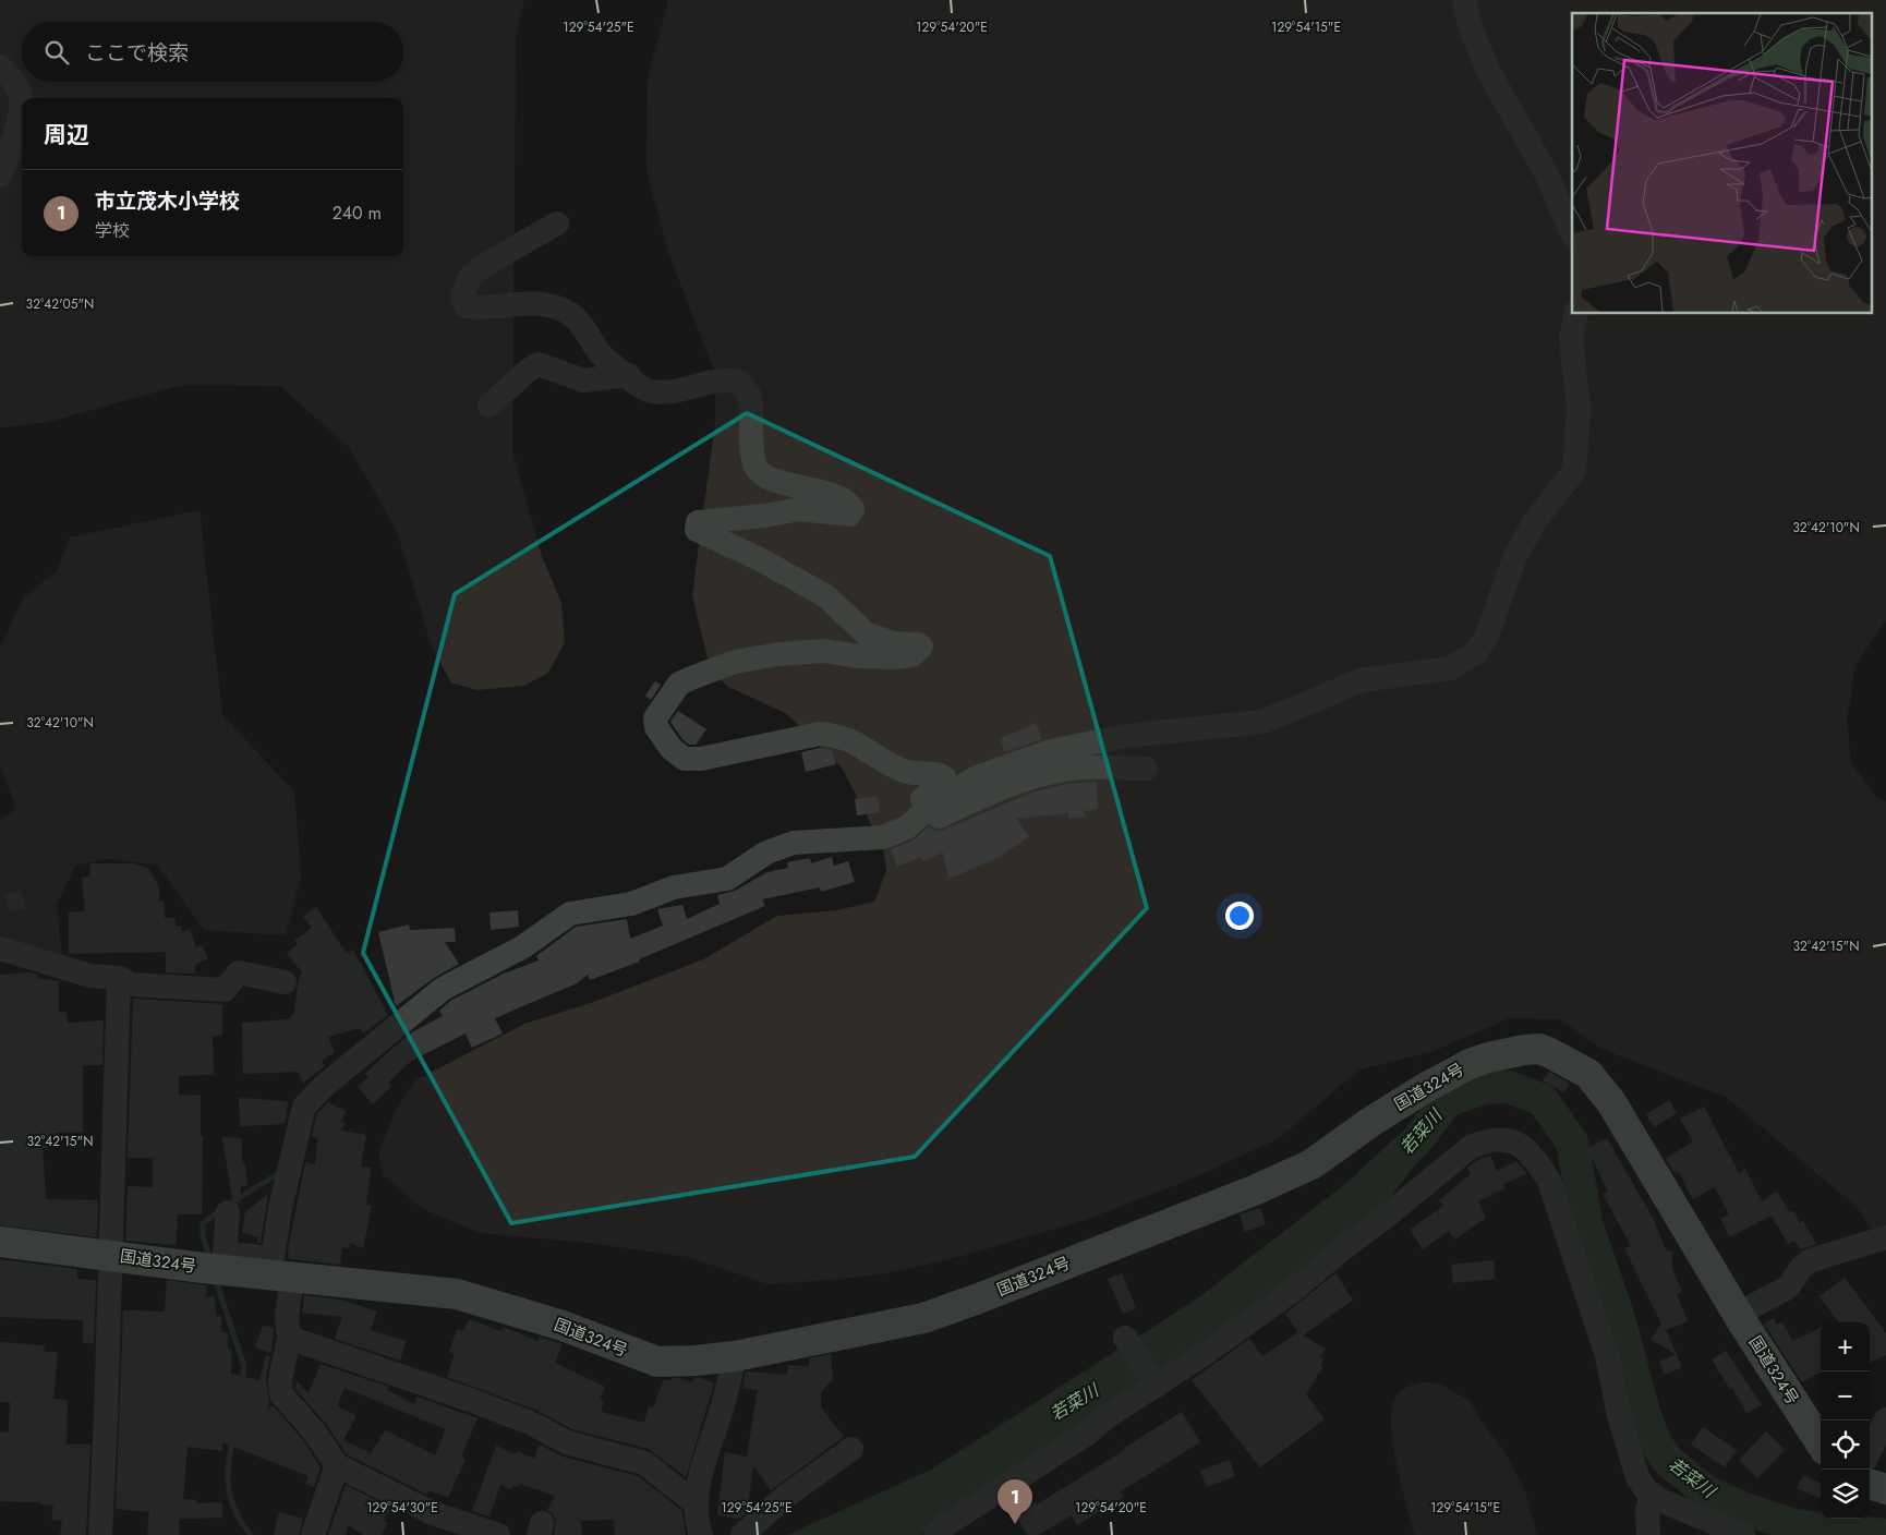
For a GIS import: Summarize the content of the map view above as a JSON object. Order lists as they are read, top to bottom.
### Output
{
  "streets": {
    "highway": ["国道324号"]
  },
  "water": ["若菜川"],
  "page": {
    "search": "ここで検索",
    "heading": "周辺",
    "list": [
      {
        "mark": "1",
        "name": "市立茂木小学校",
        "note": "学校",
        "value": "240 m"
      }
    ],
    "map_buttons": ["+", "−"],
    "pins": "1"
  },
  "coordinates": [
    "129°54'25\"E",
    "129°54'20\"E",
    "129°54'15\"E",
    "32°42'05\"N",
    "32°42'10\"N",
    "32°42'15\"N",
    "129°54'30\"E"
  ]
}
